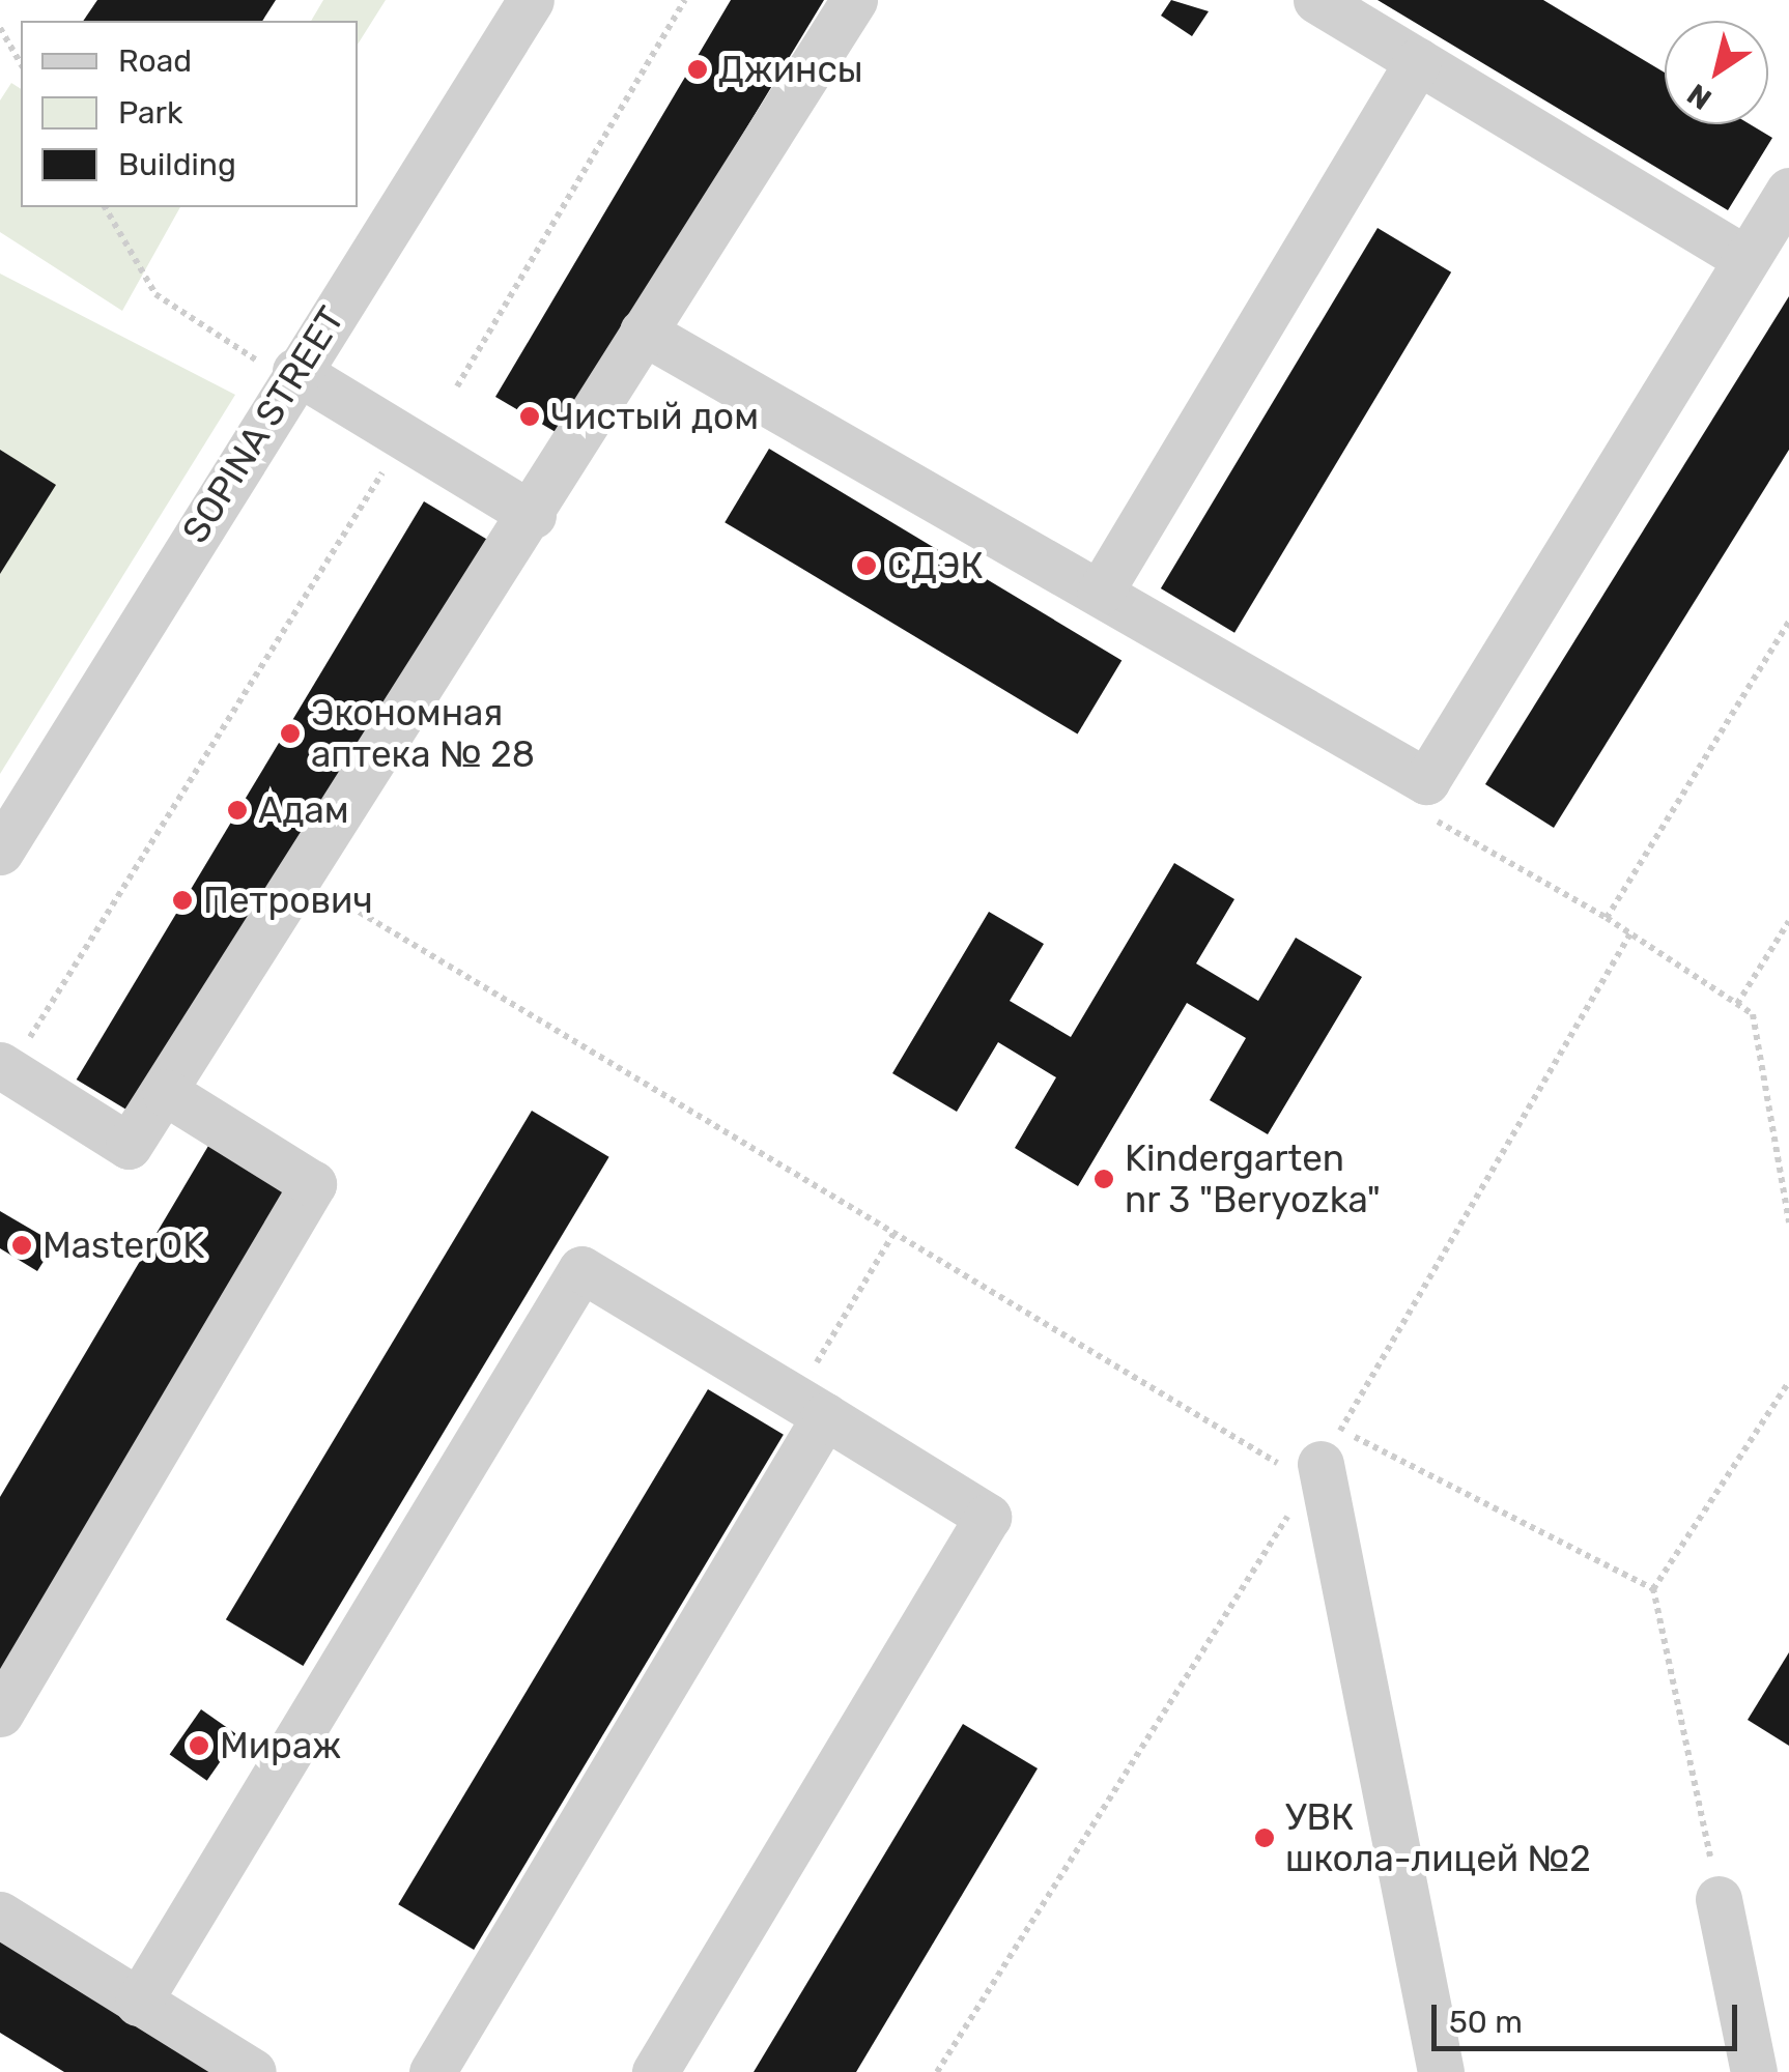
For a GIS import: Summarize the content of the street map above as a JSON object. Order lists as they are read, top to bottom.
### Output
{
  "streets": {
    "street": ["SOPINA STREET"]
  },
  "places": [
    "Джинсы",
    "Чистый дом",
    "СДЭК",
    "Экономная аптека № 28",
    "Адам",
    "Петрович",
    "Kindergarten nr 3 \"Beryozka\"",
    "MasterOK",
    "Мираж",
    "УВК школа-лицей №2"
  ],
  "legend": ["Road", "Park", "Building"],
  "scale_bar": "50 m",
  "north": "bottom left"
}
